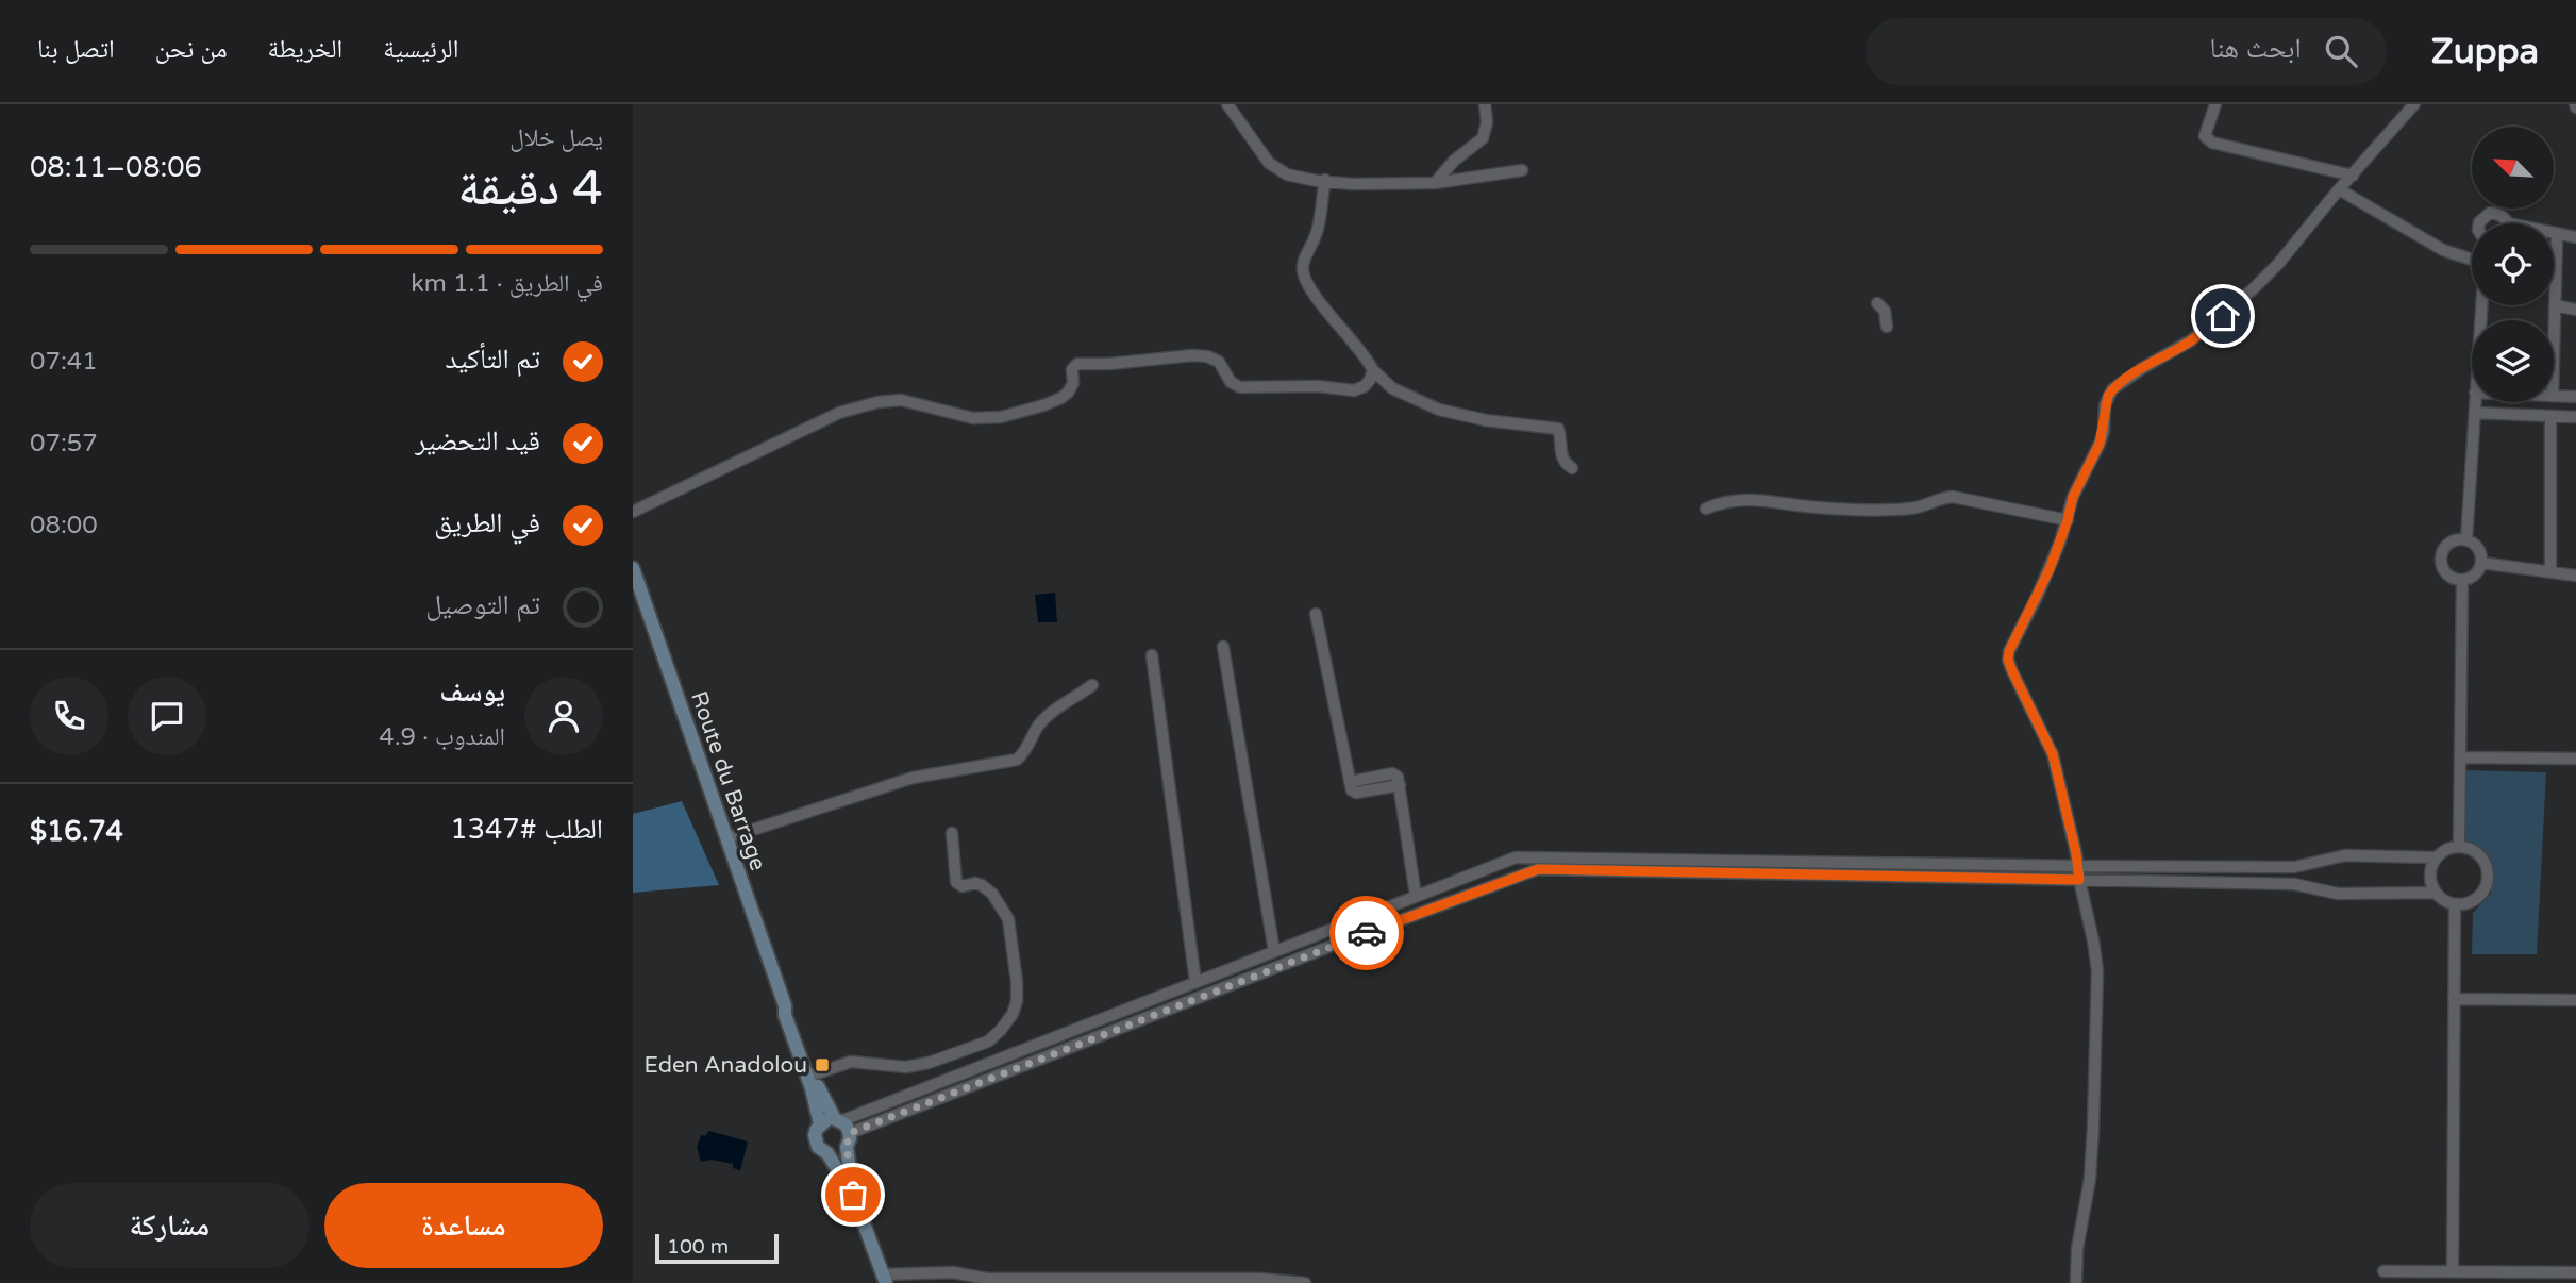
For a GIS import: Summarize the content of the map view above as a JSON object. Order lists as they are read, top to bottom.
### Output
{
  "streets": {
    "main road": ["Route du Barrage"]
  },
  "places": {
    "transit": ["Eden Anadolou"]
  },
  "scale_bar": "100 m",
  "north": "top left",
  "page": {
    "header": "Zuppa",
    "search": "ابحث هنا",
    "nav": [
      "الرئيسية",
      "الخريطة",
      "من نحن",
      "اتصل بنا"
    ],
    "heading": ["4 دقيقة", "يصل خلال", "08:06–08:11"],
    "panel": [
      "يوسف",
      "المندوب · 4.9",
      "الطلب #1347",
      "$16.74"
    ],
    "bar": "في الطريق · 1.1 km",
    "list": [
      ["تم التأكيد", "07:41"],
      ["قيد التحضير", "07:57"],
      ["في الطريق", "08:00"],
      "تم التوصيل"
    ],
    "buttons": ["مساعدة", "مشاركة"],
    "scale": "100 m"
  }
}
